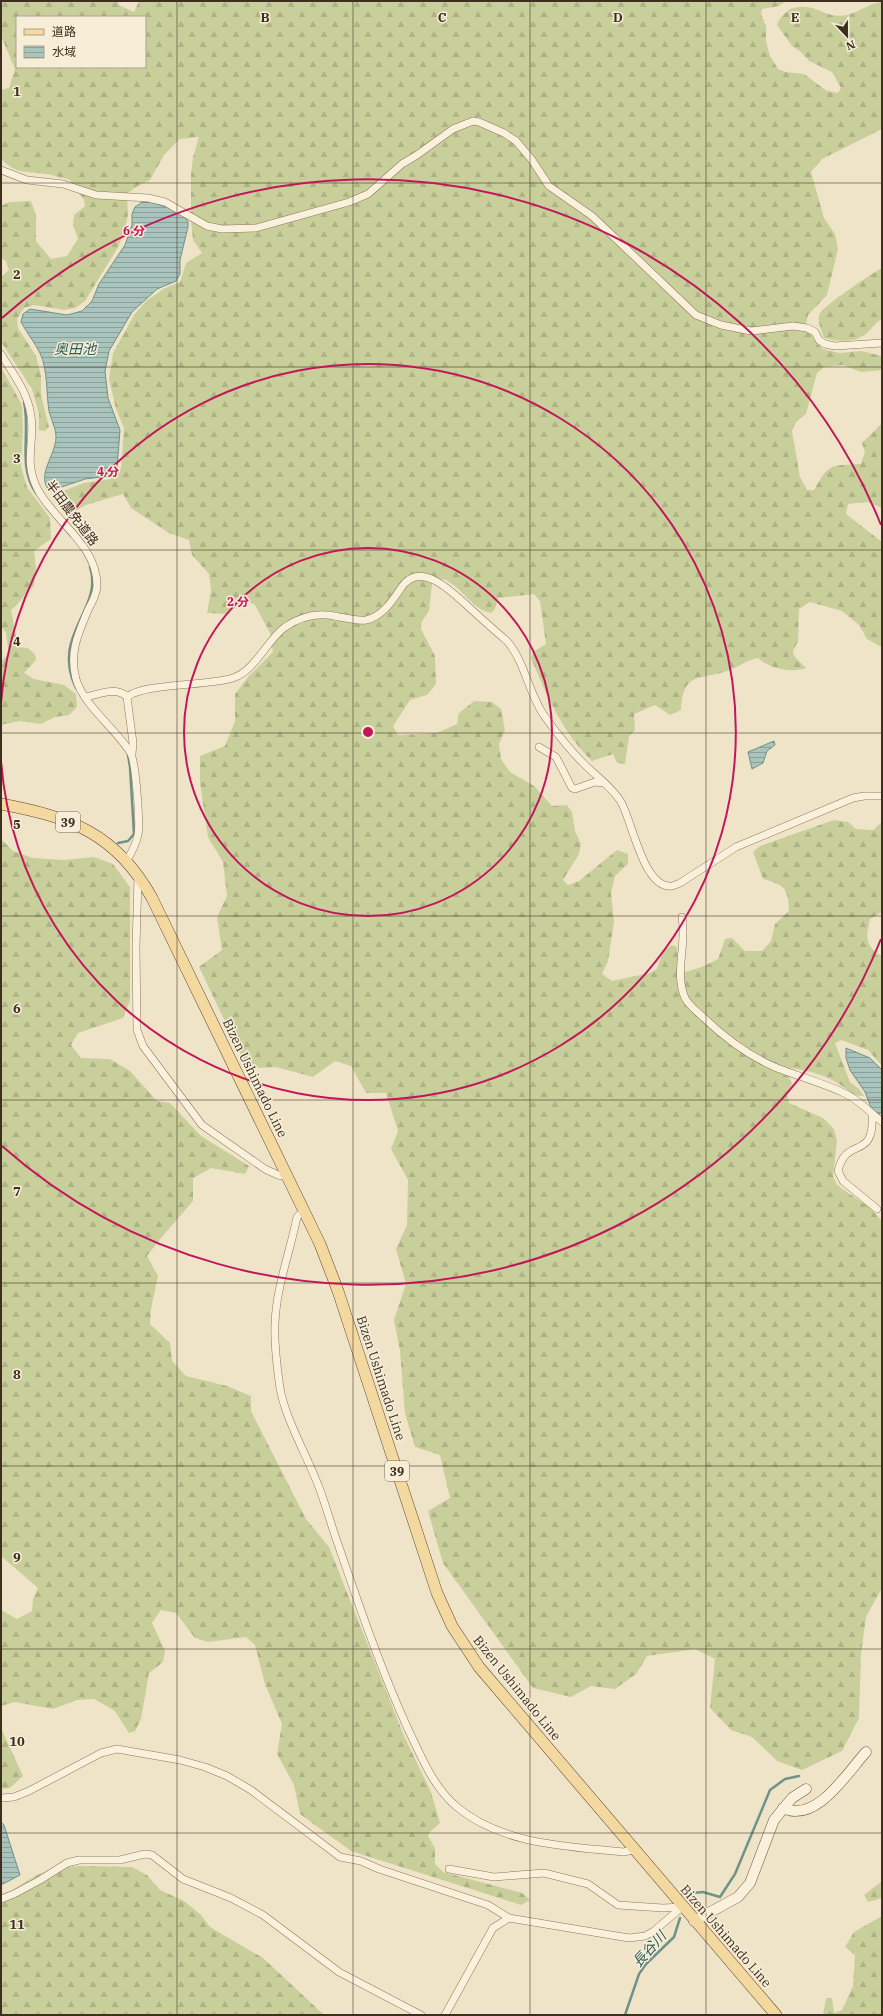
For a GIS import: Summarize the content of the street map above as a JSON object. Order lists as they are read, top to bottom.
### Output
{
  "streets": {
    "main road": ["39", "Bizen Ushimado Line"],
    "street": ["半田農免道路"]
  },
  "water": ["奥田池", "長谷川"],
  "legend": ["道路", "水域"],
  "north": "bottom",
  "grid": {
    "columns": [
      "B",
      "C",
      "D",
      "E"
    ],
    "rows": [
      "1",
      "2",
      "3",
      "4",
      "5",
      "6",
      "7",
      "8",
      "9",
      "10",
      "11"
    ]
  },
  "rings": ["6 分", "4 分", "2 分"]
}
